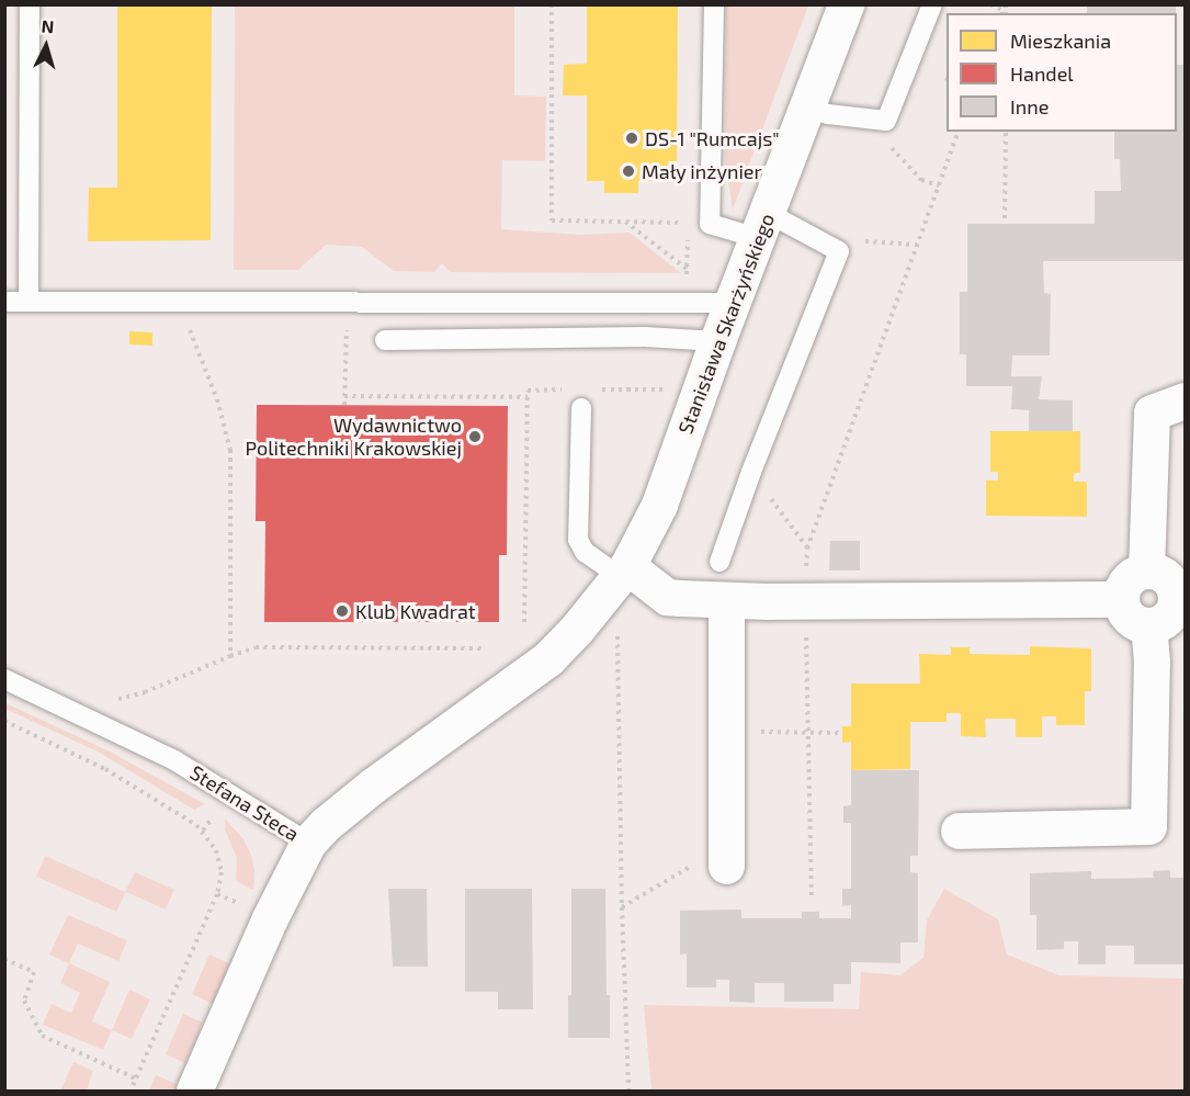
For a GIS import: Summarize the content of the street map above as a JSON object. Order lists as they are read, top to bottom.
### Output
{
  "streets": {
    "street": ["Stanisława Skarżyńskiego", "Stefana Steca"]
  },
  "crossings": [
    ["Stanisława Skarżyńskiego", "Stefana Steca"]
  ],
  "places": [
    "DS-1 \"Rumcajs\"",
    "Mały inżynier",
    "Wydawnictwo Politechniki Krakowskiej",
    "Klub Kwadrat"
  ],
  "legend": ["Mieszkania", "Handel", "Inne"],
  "north": "top"
}
